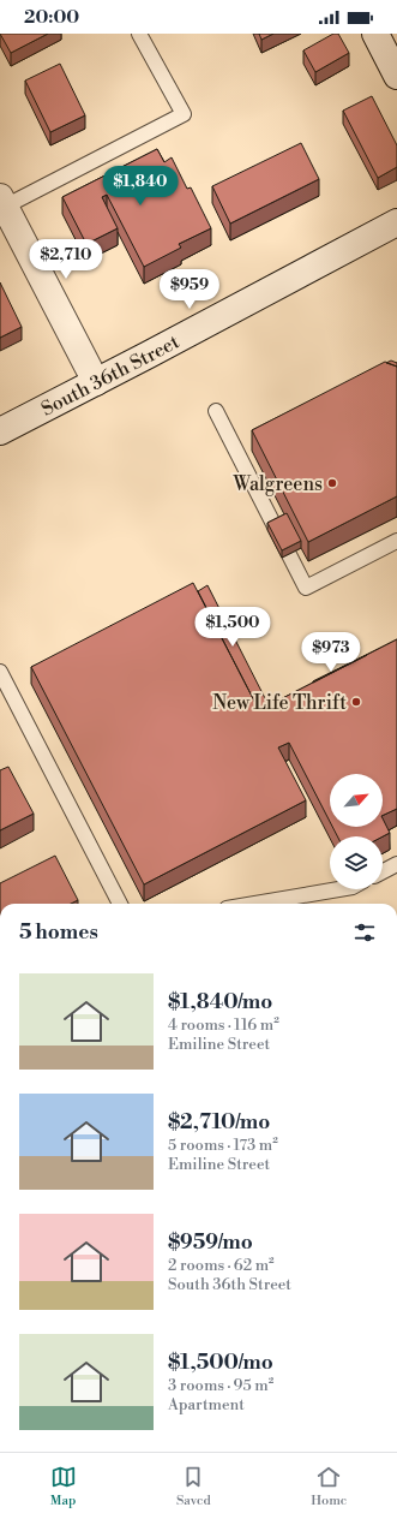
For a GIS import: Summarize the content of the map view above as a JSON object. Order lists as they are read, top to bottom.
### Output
{
  "streets": {
    "main road": ["South 36th Street"]
  },
  "places": ["Walgreens", "New Life Thrift"],
  "north": "top right",
  "page": {
    "status": "20:00",
    "price": [
      "$1,840",
      "$2,710",
      "$959",
      "$1,500",
      "$973"
    ],
    "heading": "5 homes",
    "list": [
      {
        "name": "$1,840/mo",
        "note": "4 rooms · 116 m² · Emiline Street"
      },
      {
        "name": "$2,710/mo",
        "note": "5 rooms · 173 m² · Emiline Street"
      },
      {
        "name": "$959/mo",
        "note": "2 rooms · 62 m² · South 36th Street"
      },
      {
        "name": "$1,500/mo",
        "note": "3 rooms · 95 m² · Apartment"
      }
    ],
    "tabs": ["Map", "Saved", "Home"]
  }
}
